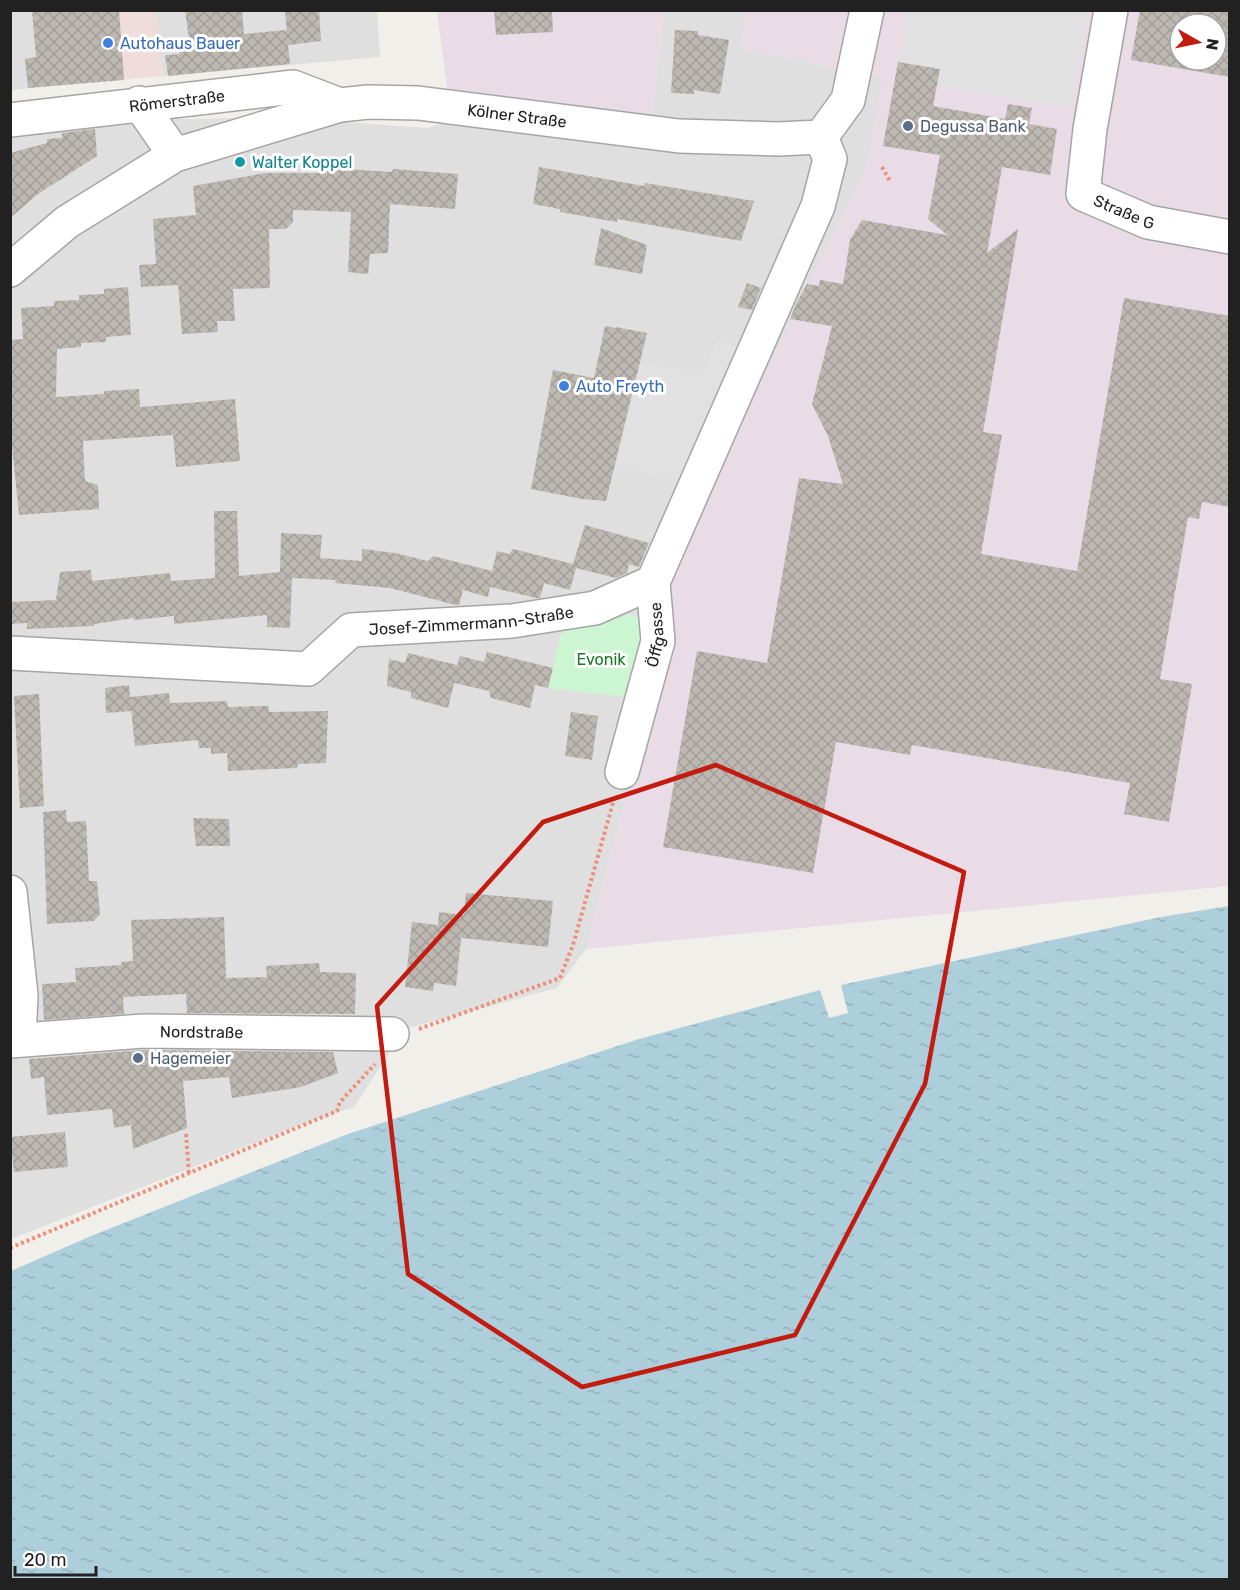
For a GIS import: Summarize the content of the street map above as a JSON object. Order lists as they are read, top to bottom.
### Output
{
  "streets": {
    "street": [
      "Römerstraße",
      "Kölner Straße",
      "Straße G",
      "Josef-Zimmermann-Straße",
      "Öffgasse",
      "Nordstraße"
    ]
  },
  "crossings": [
    ["Römerstraße", "Kölner Straße"],
    ["Kölner Straße", "Öffgasse"],
    ["Josef-Zimmermann-Straße", "Öffgasse"]
  ],
  "parks": ["Evonik"],
  "places": [
    "Autohaus Bauer",
    "Degussa Bank",
    "Walter Koppel",
    "Auto Freyth",
    "Hagemeier"
  ],
  "scale_bar": "20 m",
  "north": "right"
}
